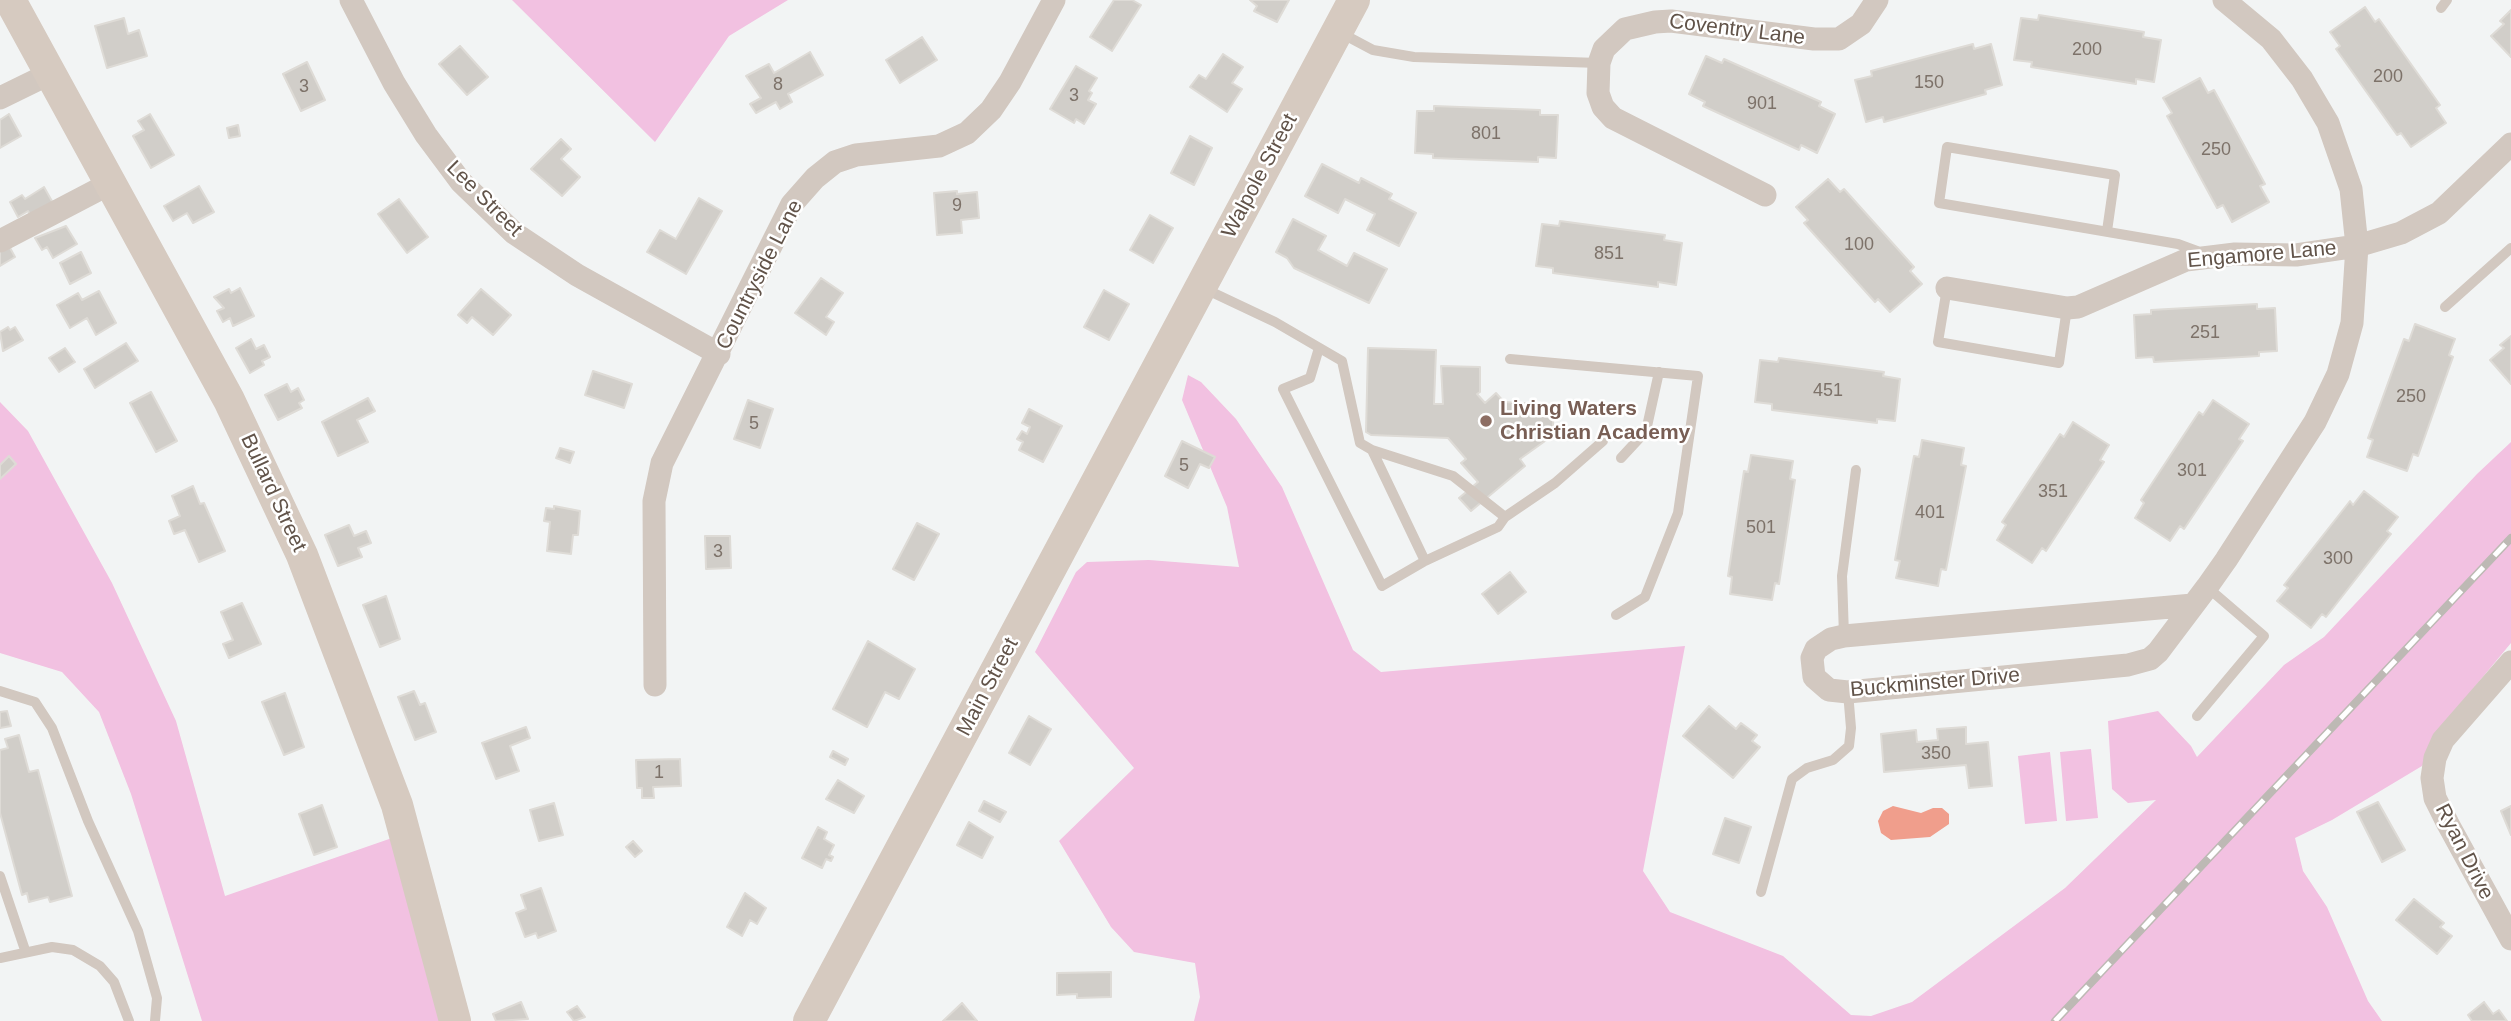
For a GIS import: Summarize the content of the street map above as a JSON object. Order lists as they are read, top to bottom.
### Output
{
  "streets": {
    "main road": ["Walpole Street", "Bullard Street", "Main Street"],
    "street": [
      "Coventry Lane",
      "Lee Street",
      "Engamore Lane",
      "Countryside Lane",
      "Buckminster Drive",
      "Ryan Drive"
    ]
  },
  "crossings": [
    ["Walpole Street", "Main Street"],
    ["Lee Street", "Countryside Lane"],
    ["Engamore Lane", "Buckminster Drive"]
  ],
  "places": ["Living Waters Christian Academy"],
  "house_numbers": [
    "200",
    "200",
    "150",
    "8",
    "3",
    "3",
    "901",
    "801",
    "250",
    "9",
    "100",
    "851",
    "251",
    "451",
    "250",
    "5",
    "5",
    "301",
    "351",
    "401",
    "501",
    "3",
    "300",
    "350",
    "1"
  ]
}
